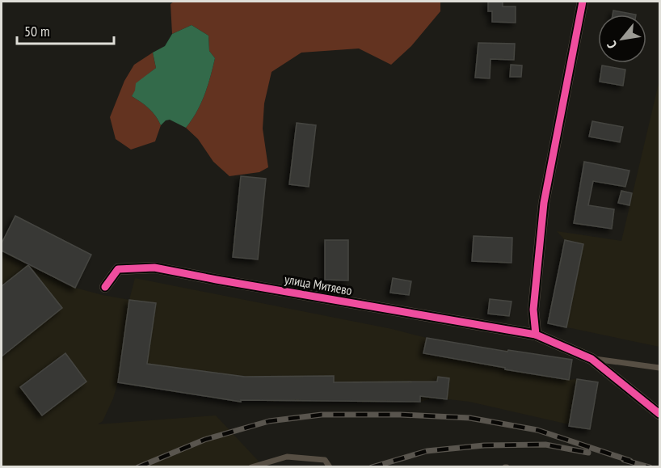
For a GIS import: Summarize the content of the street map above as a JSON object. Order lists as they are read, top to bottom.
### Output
{
  "streets": {
    "street": ["улица Митяево"]
  },
  "scale_bar": "50 m",
  "north": "bottom left"
}
